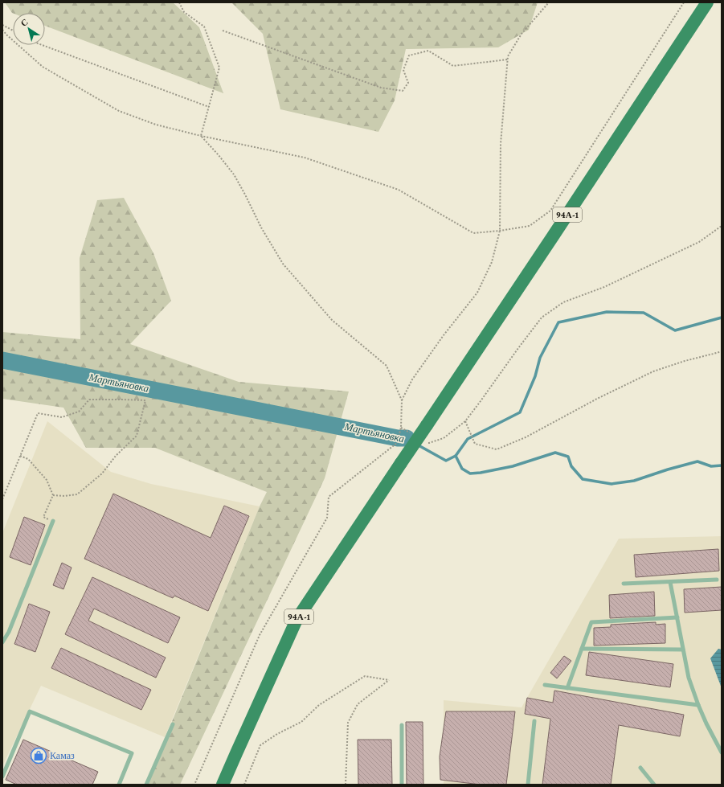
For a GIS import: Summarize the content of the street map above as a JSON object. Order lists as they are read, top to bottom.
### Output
{
  "streets": {
    "main road": ["94А-1"]
  },
  "water": ["Мартьяновка"],
  "places": {
    "shop": ["Камаз"]
  },
  "north": "top left"
}
